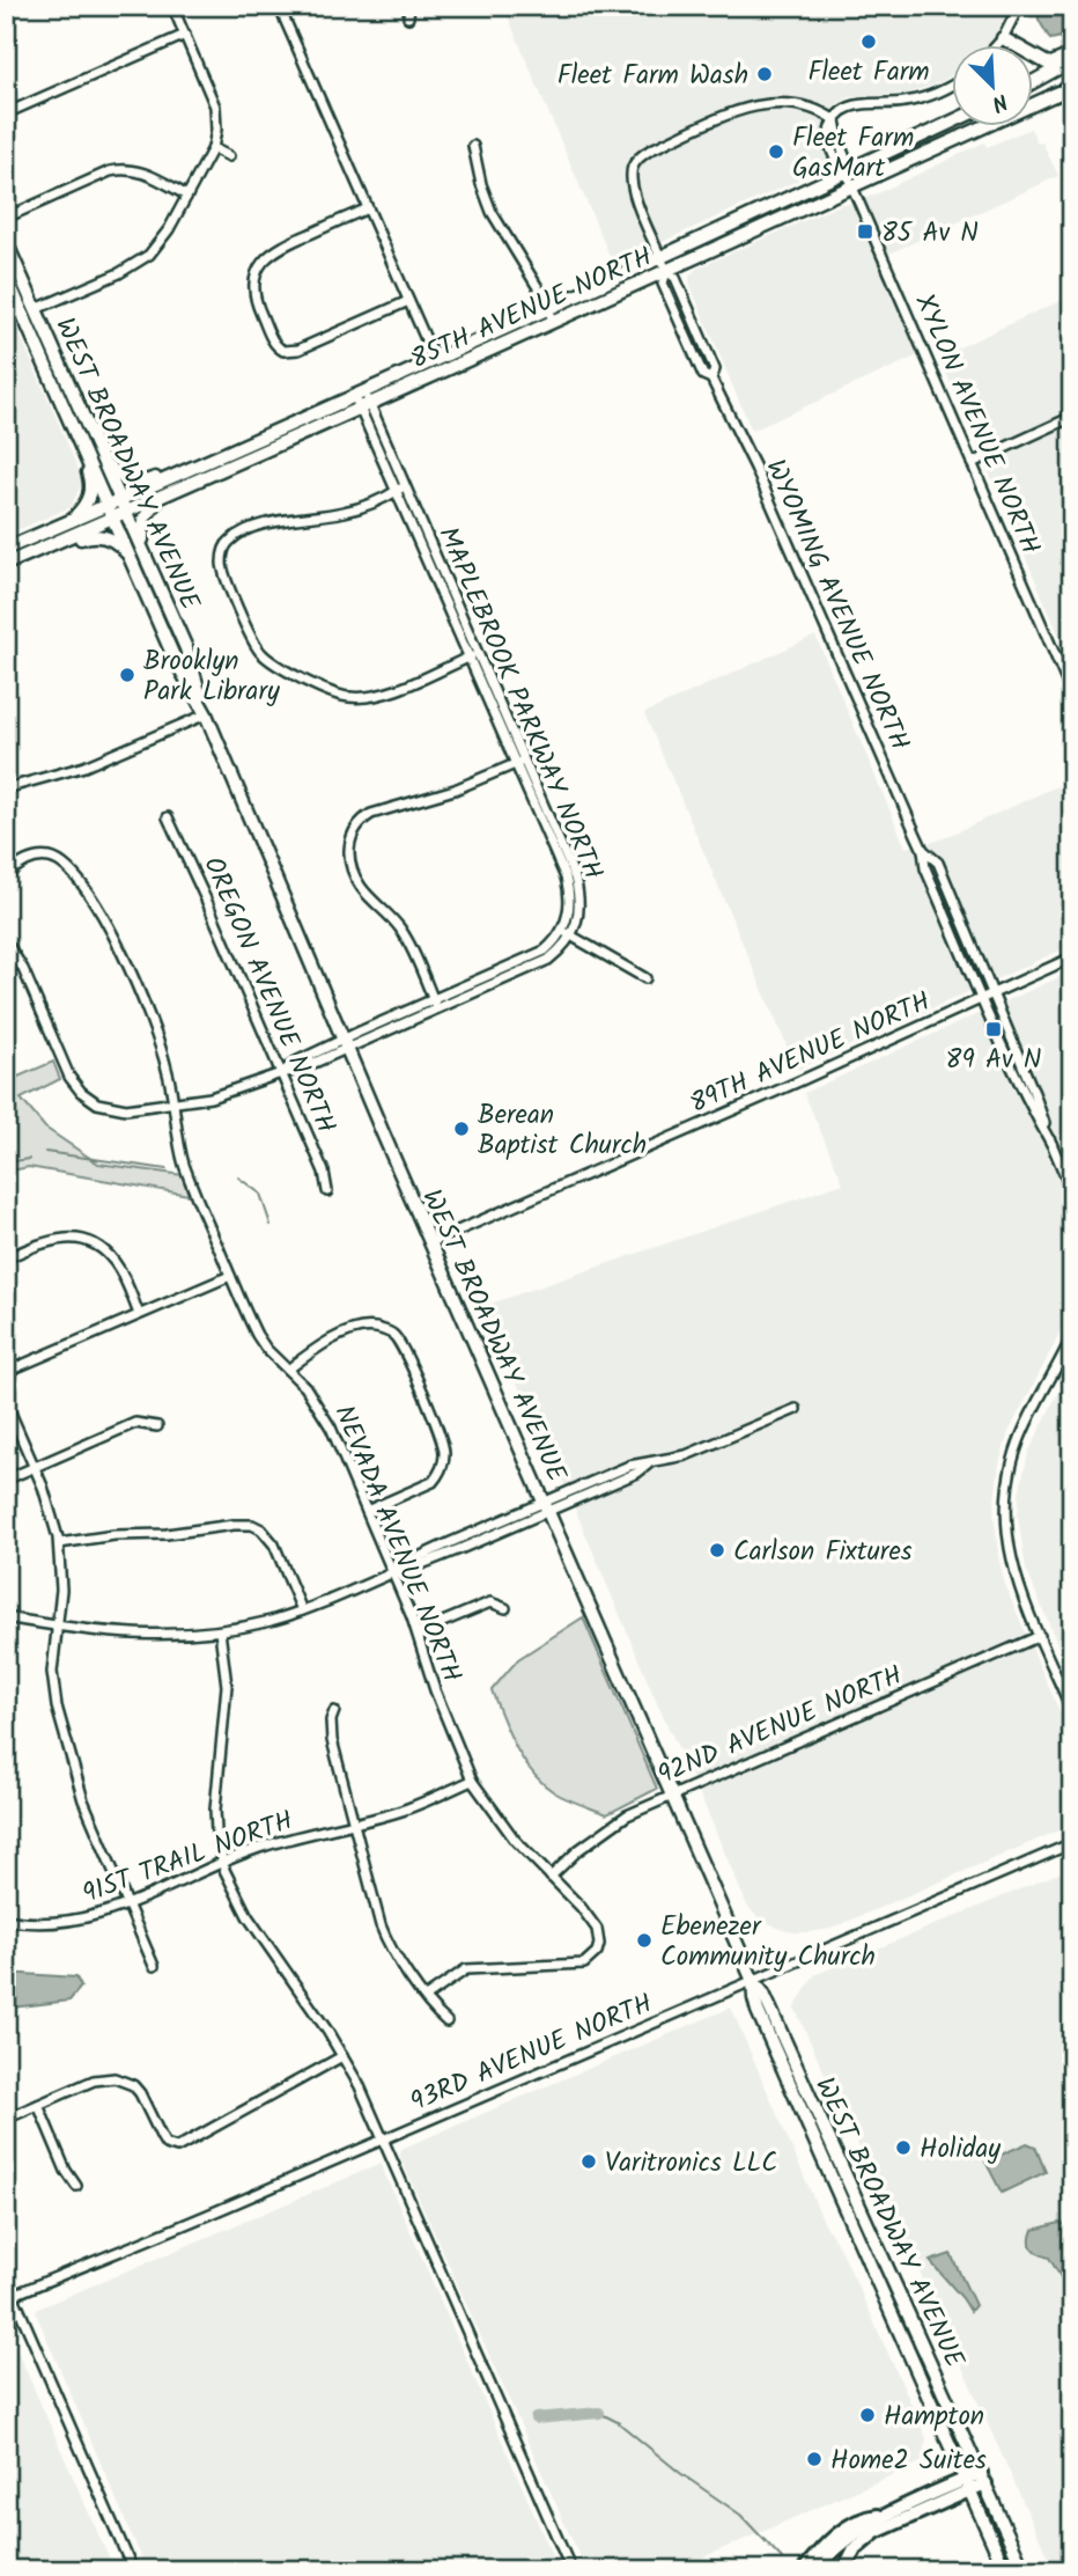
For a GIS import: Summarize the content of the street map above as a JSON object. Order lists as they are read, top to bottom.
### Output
{
  "streets": {
    "main road": ["85TH AVENUE NORTH", "WEST BROADWAY AVENUE"],
    "street": [
      "XYLON AVENUE NORTH",
      "WYOMING AVENUE NORTH",
      "MAPLEBROOK PARKWAY NORTH",
      "OREGON AVENUE NORTH",
      "89TH AVENUE NORTH",
      "NEVADA AVENUE NORTH",
      "92ND AVENUE NORTH",
      "91ST TRAIL NORTH",
      "93RD AVENUE NORTH"
    ]
  },
  "crossings": [
    ["85TH AVENUE NORTH", "XYLON AVENUE NORTH"],
    ["85TH AVENUE NORTH", "WEST BROADWAY AVENUE"],
    ["85TH AVENUE NORTH", "WYOMING AVENUE NORTH"],
    ["85TH AVENUE NORTH", "MAPLEBROOK PARKWAY NORTH"],
    ["XYLON AVENUE NORTH", "WYOMING AVENUE NORTH"],
    ["WEST BROADWAY AVENUE", "89TH AVENUE NORTH"],
    ["WEST BROADWAY AVENUE", "92ND AVENUE NORTH"],
    ["WEST BROADWAY AVENUE", "93RD AVENUE NORTH"],
    ["WYOMING AVENUE NORTH", "89TH AVENUE NORTH"],
    ["NEVADA AVENUE NORTH", "92ND AVENUE NORTH"],
    ["NEVADA AVENUE NORTH", "91ST TRAIL NORTH"]
  ],
  "places": {
    "other": [
      "Fleet Farm",
      "Fleet Farm Wash",
      "Fleet Farm GasMart",
      "Brooklyn Park Library",
      "Berean Baptist Church",
      "Carlson Fixtures",
      "Ebenezer Community Church",
      "Holiday",
      "Varitronics LLC",
      "Hampton",
      "Home2 Suites"
    ],
    "transit": ["85 Av N", "89 Av N"]
  },
  "north": "bottom right"
}
